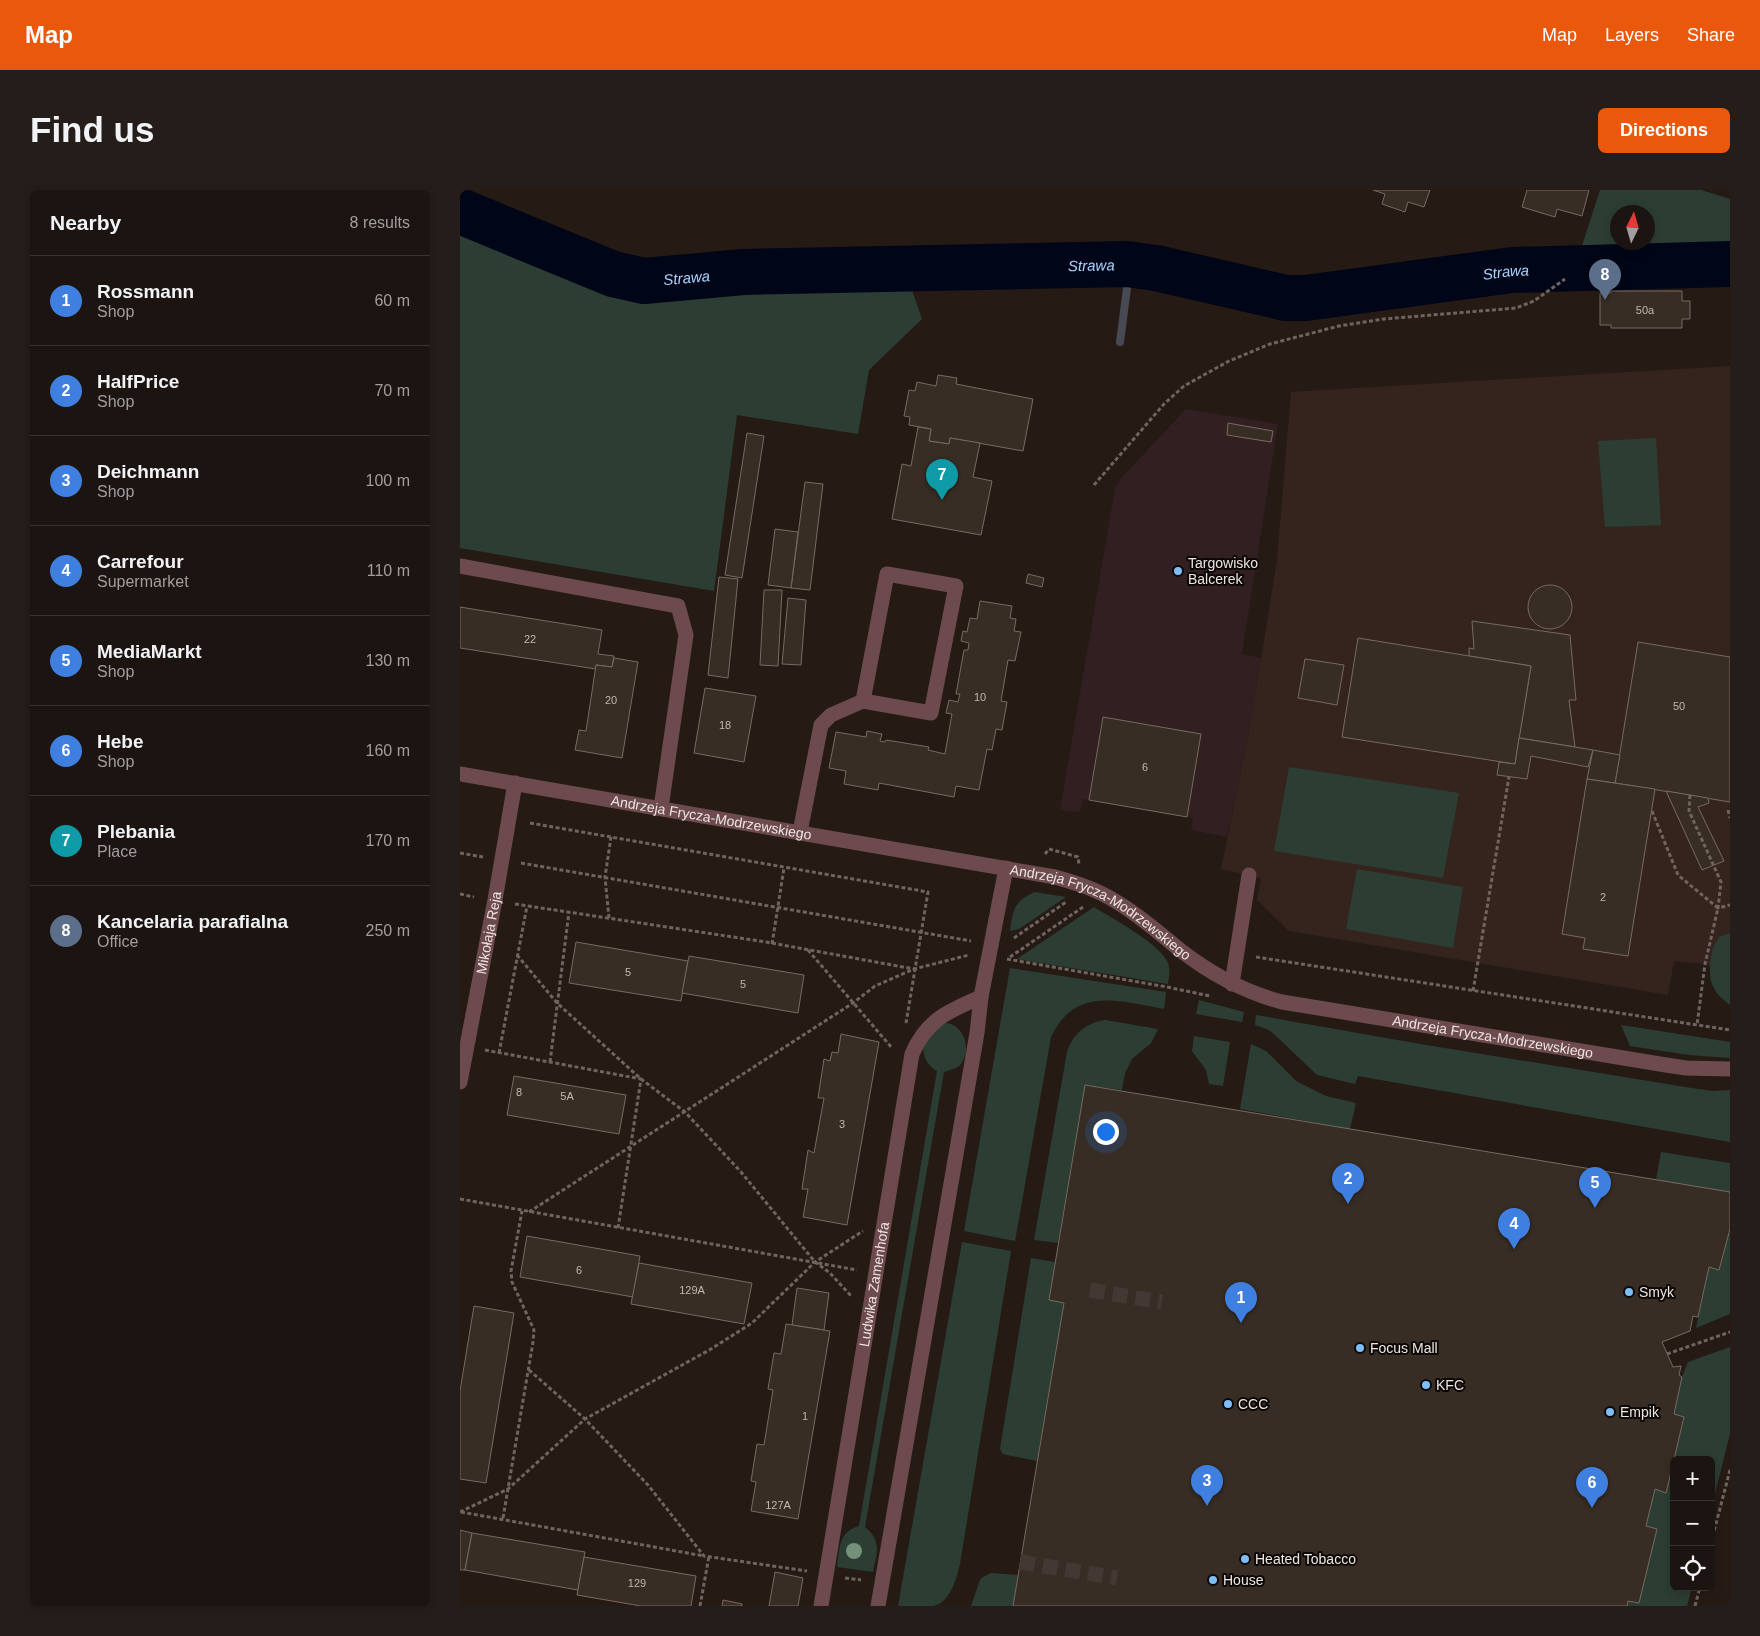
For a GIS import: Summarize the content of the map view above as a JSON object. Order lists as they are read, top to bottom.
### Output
{
  "streets": {
    "street": ["Andrzeja Frycza-Modrzewskiego", "Mikołaja Reja", "Ludwika Zamenhofa"]
  },
  "crossings": [
    ["Andrzeja Frycza-Modrzewskiego", "Mikołaja Reja"]
  ],
  "water": ["Strawa"],
  "places": [
    "Targowisko Balcerek",
    "Smyk",
    "Focus Mall",
    "KFC",
    "CCC",
    "Empik",
    "Heated Tobacco",
    "House"
  ],
  "house_numbers": [
    "50a",
    "22",
    "10",
    "20",
    "50",
    "18",
    "6",
    "2",
    "5",
    "5",
    "8",
    "5A",
    "3",
    "6",
    "129A",
    "1",
    "127A",
    "129"
  ],
  "north": "top",
  "page": {
    "header": "Map",
    "nav": ["Map", "Layers", "Share"],
    "buttons": "Directions",
    "title": "Find us",
    "heading": ["Nearby", "8 results"],
    "list": [
      {
        "mark": "1",
        "name": "Rossmann",
        "note": "Shop",
        "value": "60 m"
      },
      {
        "mark": "2",
        "name": "HalfPrice",
        "note": "Shop",
        "value": "70 m"
      },
      {
        "mark": "3",
        "name": "Deichmann",
        "note": "Shop",
        "value": "100 m"
      },
      {
        "mark": "4",
        "name": "Carrefour",
        "note": "Supermarket",
        "value": "110 m"
      },
      {
        "mark": "5",
        "name": "MediaMarkt",
        "note": "Shop",
        "value": "130 m"
      },
      {
        "mark": "6",
        "name": "Hebe",
        "note": "Shop",
        "value": "160 m"
      },
      {
        "mark": "7",
        "name": "Plebania",
        "note": "Place",
        "value": "170 m"
      },
      {
        "mark": "8",
        "name": "Kancelaria parafialna",
        "note": "Office",
        "value": "250 m"
      }
    ],
    "pins": [
      "8",
      "7",
      "2",
      "5",
      "4",
      "1",
      "3",
      "6"
    ],
    "map_buttons": ["+", "−"]
  }
}
